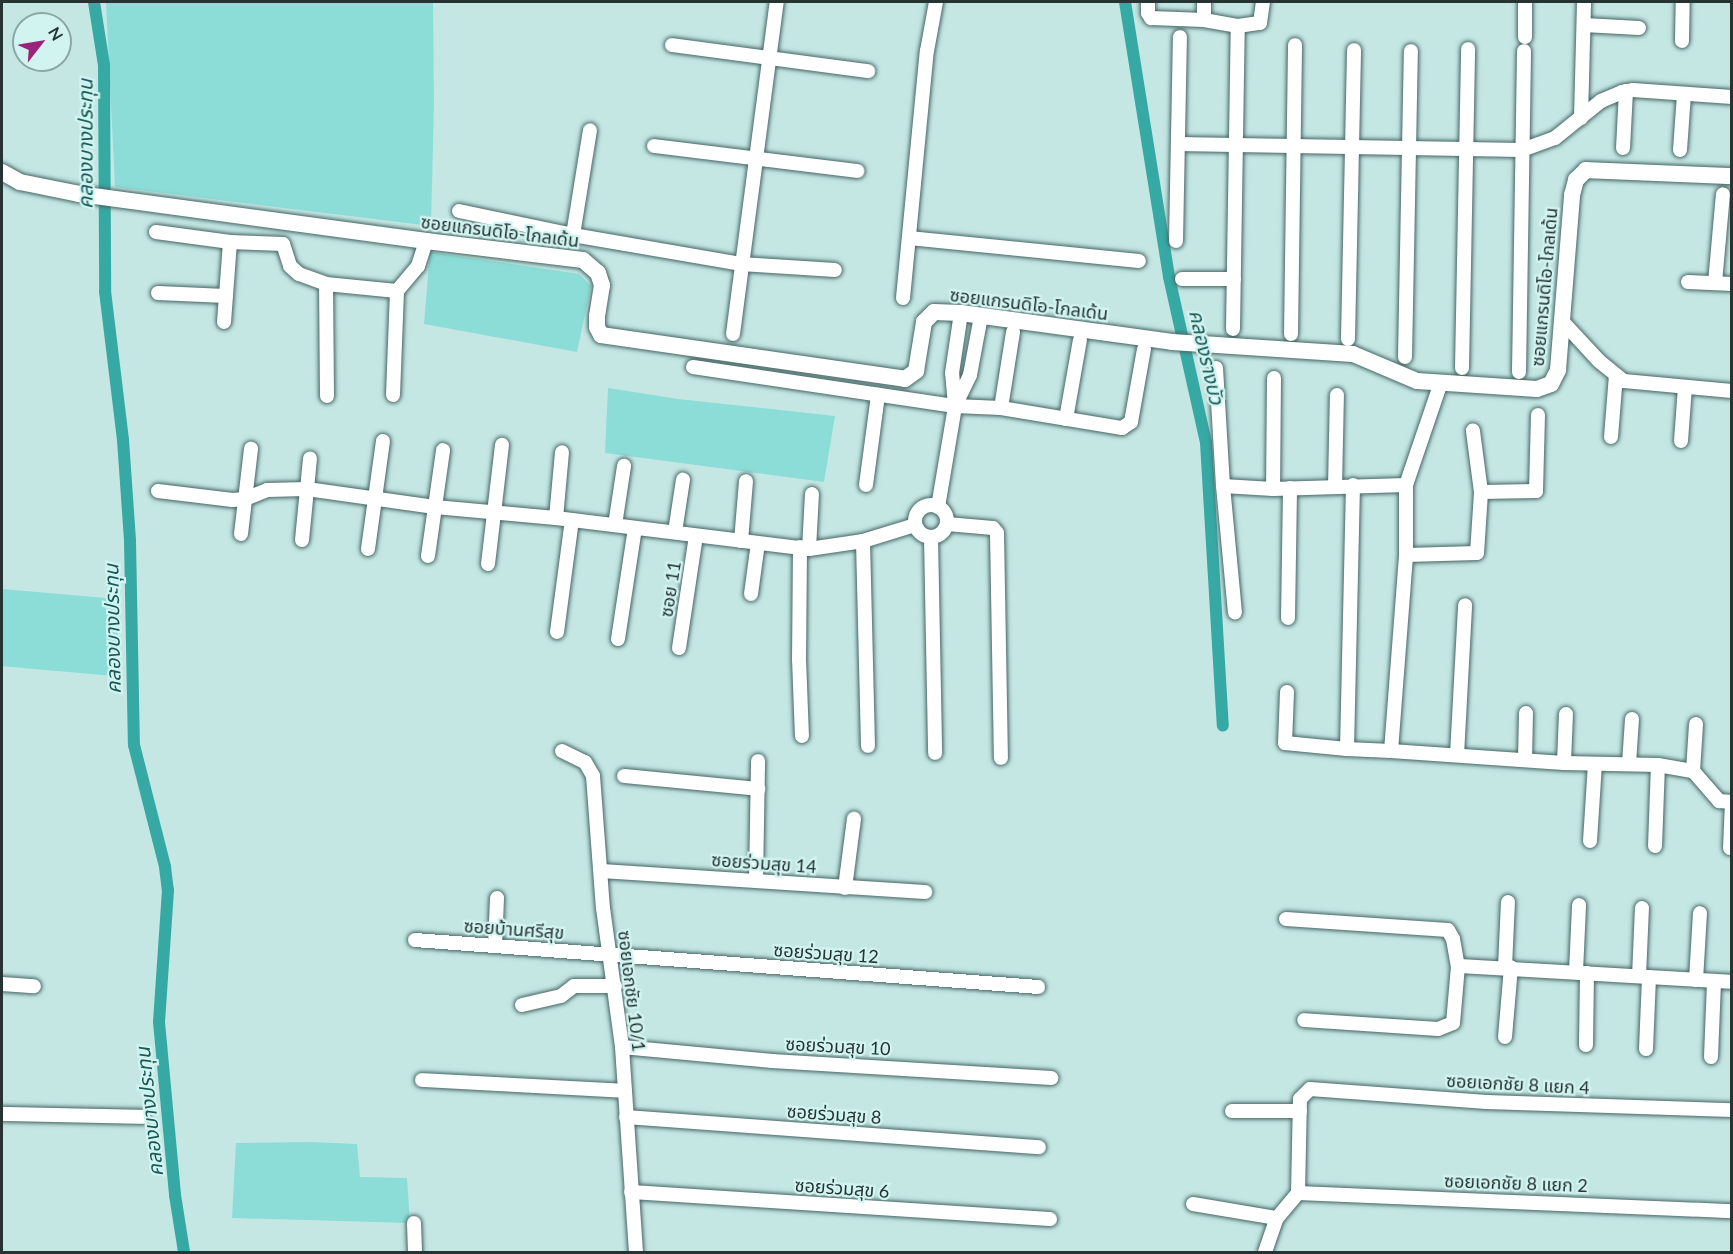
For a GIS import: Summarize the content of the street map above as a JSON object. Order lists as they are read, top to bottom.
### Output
{
  "streets": {
    "street": [
      "ซอยแกรนดิโอ-โกลเด้น",
      "ซอย 11",
      "ซอยร่วมสุข 14",
      "ซอยบ้านศรีสุข",
      "ซอยร่วมสุข 12",
      "ซอยเอกชัย 10/1",
      "ซอยร่วมสุข 10",
      "ซอยเอกชัย 8 แยก 4",
      "ซอยร่วมสุข 8",
      "ซอยเอกชัย 8 แยก 2",
      "ซอยร่วมสุข 6"
    ]
  },
  "crossings": [
    ["ซอยร่วมสุข 14", "ซอยเอกชัย 10/1"],
    ["ซอยบ้านศรีสุข", "ซอยร่วมสุข 12"],
    ["ซอยบ้านศรีสุข", "ซอยเอกชัย 10/1"],
    ["ซอยร่วมสุข 12", "ซอยเอกชัย 10/1"],
    ["ซอยเอกชัย 10/1", "ซอยร่วมสุข 10"],
    ["ซอยเอกชัย 10/1", "ซอยร่วมสุข 8"],
    ["ซอยเอกชัย 10/1", "ซอยร่วมสุข 6"]
  ],
  "water": ["คลองบางประทุน", "คลองรางบัว"],
  "north": "top right"
}
